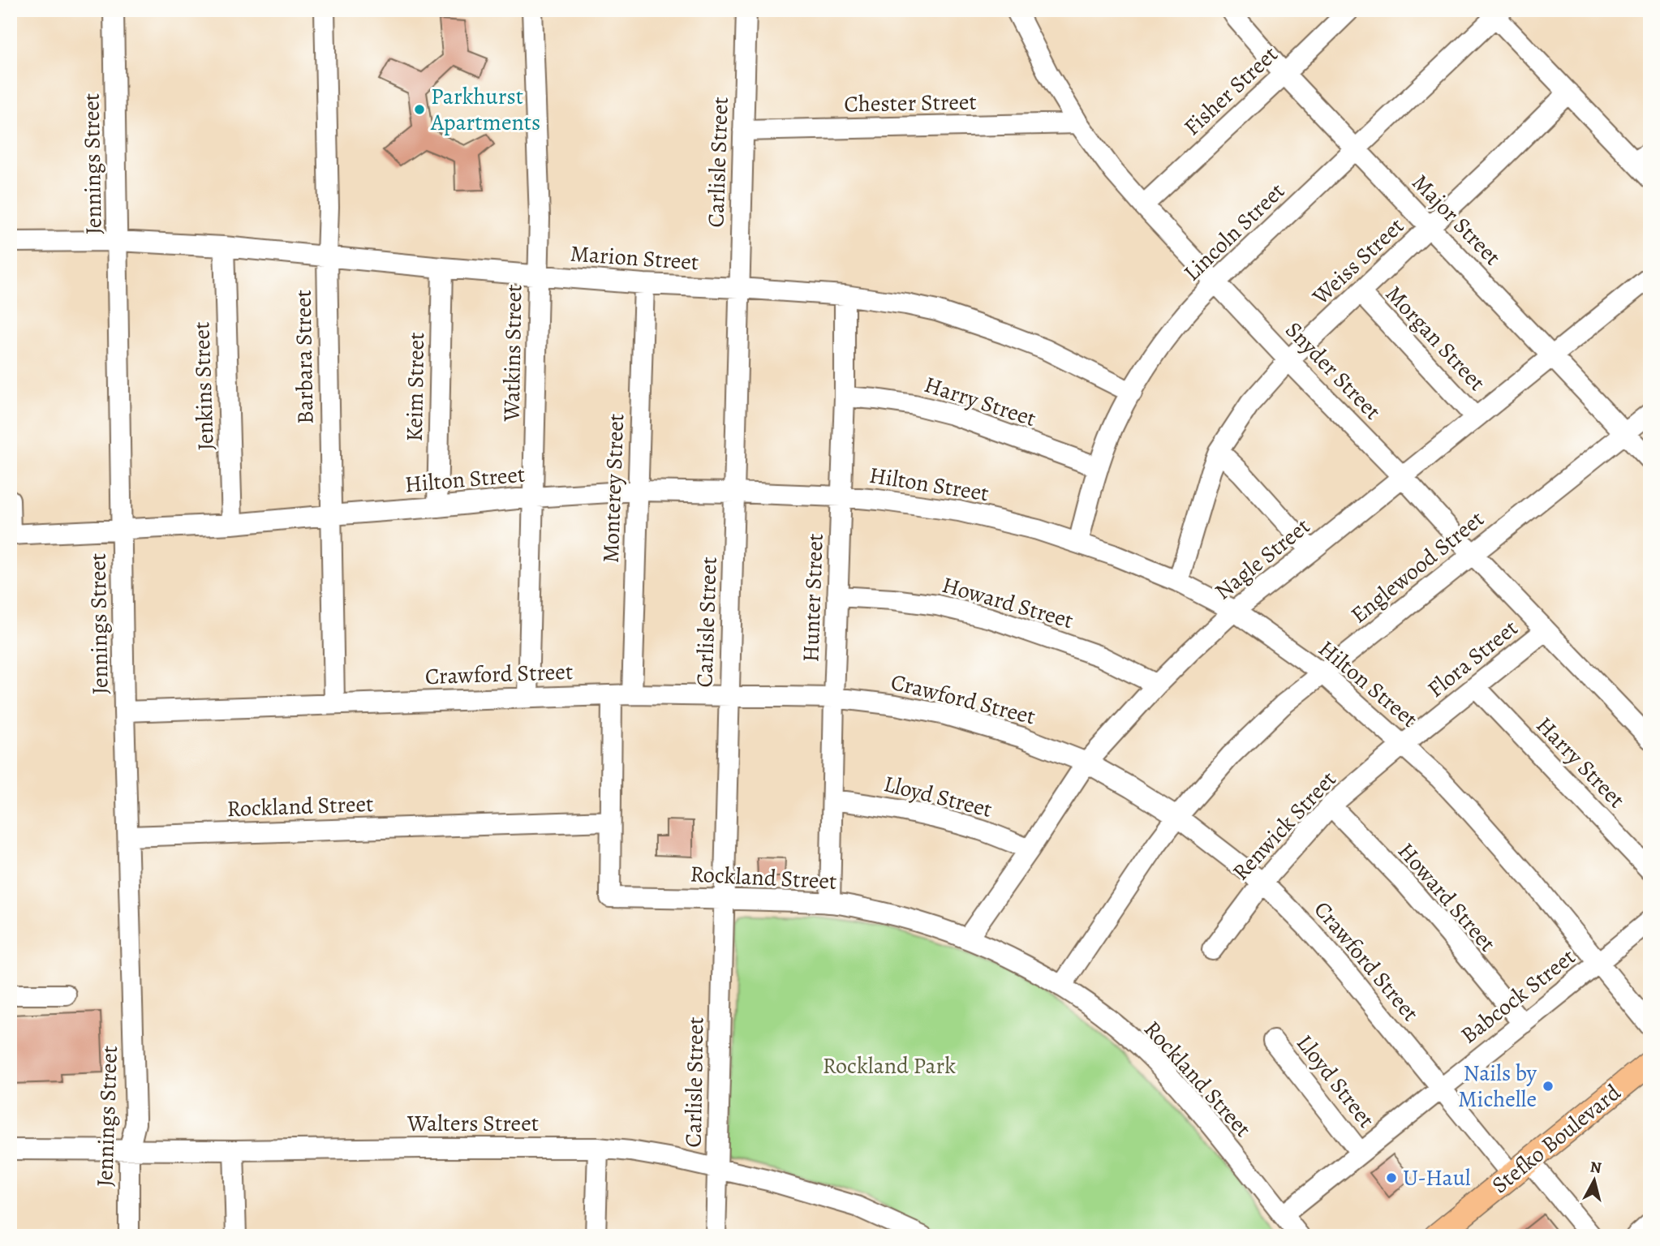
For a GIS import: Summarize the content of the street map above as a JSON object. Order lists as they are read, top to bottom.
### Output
{
  "streets": {
    "main road": ["Stefko Boulevard"],
    "street": [
      "Fisher Street",
      "Chester Street",
      "Carlisle Street",
      "Jennings Street",
      "Major Street",
      "Lincoln Street",
      "Marion Street",
      "Weiss Street",
      "Morgan Street",
      "Watkins Street",
      "Barbara Street",
      "Snyder Street",
      "Jenkins Street",
      "Keim Street",
      "Harry Street",
      "Hilton Street",
      "Monterey Street",
      "Nagle Street",
      "Englewood Street",
      "Hunter Street",
      "Howard Street",
      "Flora Street",
      "Crawford Street",
      "Lloyd Street",
      "Rockland Street",
      "Renwick Street",
      "Babcock Street",
      "Walters Street"
    ]
  },
  "crossings": [
    ["Fisher Street", "Major Street"],
    ["Fisher Street", "Snyder Street"],
    ["Chester Street", "Carlisle Street"],
    ["Chester Street", "Snyder Street"],
    ["Carlisle Street", "Marion Street"],
    ["Carlisle Street", "Hilton Street"],
    ["Carlisle Street", "Crawford Street"],
    ["Carlisle Street", "Rockland Street"],
    ["Carlisle Street", "Walters Street"],
    ["Jennings Street", "Marion Street"],
    ["Jennings Street", "Hilton Street"],
    ["Jennings Street", "Crawford Street"],
    ["Jennings Street", "Rockland Street"],
    ["Jennings Street", "Walters Street"],
    ["Major Street", "Lincoln Street"],
    ["Major Street", "Weiss Street"],
    ["Major Street", "Nagle Street"],
    ["Major Street", "Englewood Street"],
    ["Lincoln Street", "Marion Street"],
    ["Lincoln Street", "Snyder Street"],
    ["Lincoln Street", "Harry Street"],
    ["Lincoln Street", "Hilton Street"],
    ["Marion Street", "Watkins Street"],
    ["Marion Street", "Barbara Street"],
    ["Marion Street", "Jenkins Street"],
    ["Marion Street", "Keim Street"],
    ["Marion Street", "Monterey Street"],
    ["Marion Street", "Hunter Street"],
    ["Weiss Street", "Morgan Street"],
    ["Weiss Street", "Snyder Street"],
    ["Weiss Street", "Hilton Street"],
    ["Morgan Street", "Nagle Street"],
    ["Watkins Street", "Hilton Street"],
    ["Watkins Street", "Crawford Street"],
    ["Barbara Street", "Hilton Street"],
    ["Barbara Street", "Crawford Street"],
    ["Snyder Street", "Nagle Street"],
    ["Snyder Street", "Englewood Street"],
    ["Snyder Street", "Flora Street"],
    ["Jenkins Street", "Hilton Street"],
    ["Keim Street", "Hilton Street"],
    ["Harry Street", "Hunter Street"],
    ["Harry Street", "Flora Street"],
    ["Hilton Street", "Monterey Street"],
    ["Hilton Street", "Nagle Street"],
    ["Hilton Street", "Englewood Street"],
    ["Hilton Street", "Hunter Street"],
    ["Hilton Street", "Flora Street"],
    ["Hilton Street", "Renwick Street"],
    ["Hilton Street", "Babcock Street"],
    ["Monterey Street", "Crawford Street"],
    ["Nagle Street", "Howard Street"],
    ["Nagle Street", "Crawford Street"],
    ["Nagle Street", "Lloyd Street"],
    ["Nagle Street", "Rockland Street"],
    ["Englewood Street", "Crawford Street"],
    ["Englewood Street", "Rockland Street"],
    ["Hunter Street", "Howard Street"],
    ["Hunter Street", "Crawford Street"],
    ["Hunter Street", "Lloyd Street"],
    ["Hunter Street", "Rockland Street"],
    ["Howard Street", "Renwick Street"],
    ["Howard Street", "Babcock Street"],
    ["Flora Street", "Renwick Street"],
    ["Crawford Street", "Renwick Street"],
    ["Crawford Street", "Babcock Street"],
    ["Crawford Street", "Stefko Boulevard"],
    ["Lloyd Street", "Babcock Street"],
    ["Rockland Street", "Babcock Street"]
  ],
  "parks": ["Rockland Park"],
  "places": ["Parkhurst Apartments", "Nails by Michelle", "U-Haul"],
  "north": "top"
}
